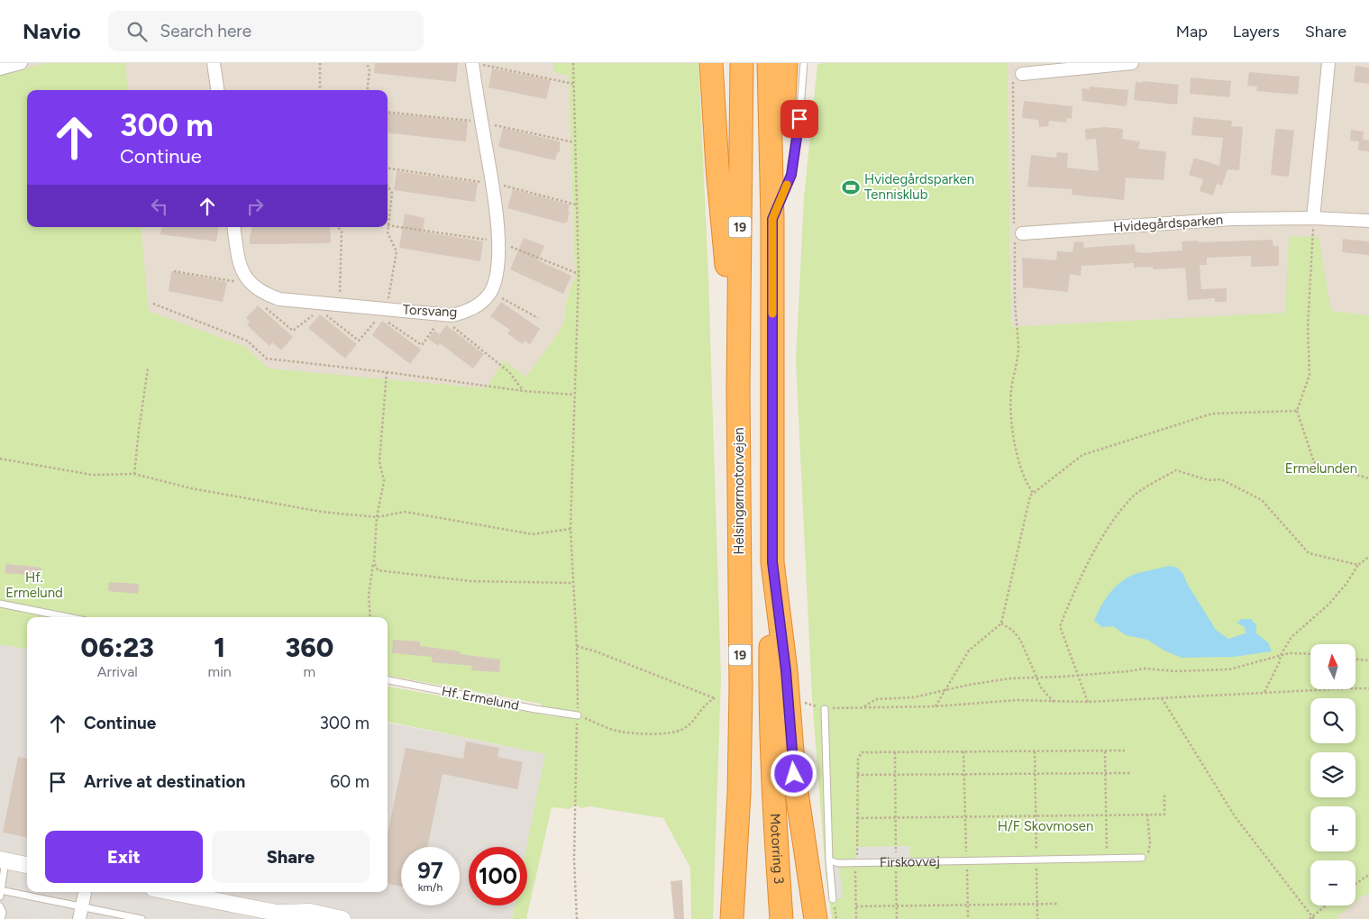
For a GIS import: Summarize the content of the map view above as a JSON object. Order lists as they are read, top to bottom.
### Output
{
  "streets": {
    "highway": ["19", "Helsingørmotorvejen", "Motorring 3"],
    "street": ["Hvidegårdsparken", "Torsvang"],
    "lane": ["Hf. Ermelund", "Firskovvej"]
  },
  "parks": ["Ermelunden", "Hf. Ermelund", "H/F Skovmosen"],
  "places": {
    "sports": ["Hvidegårdsparken Tennisklub"]
  },
  "north": "top",
  "page": {
    "header": "Navio",
    "search": "Search here",
    "nav": ["Map", "Layers", "Share"],
    "turn": ["300 m", "Continue"],
    "eta": [
      "06:23",
      "Arrival",
      "1",
      "min",
      "360",
      "m"
    ],
    "map_buttons": ["+", "−"],
    "list": [
      {
        "name": "Continue",
        "value": "300 m"
      },
      {
        "name": "Arrive at destination",
        "value": "60 m"
      }
    ],
    "buttons": ["Exit", "Share"],
    "speed": "97 km/h",
    "limit": "100"
  }
}
